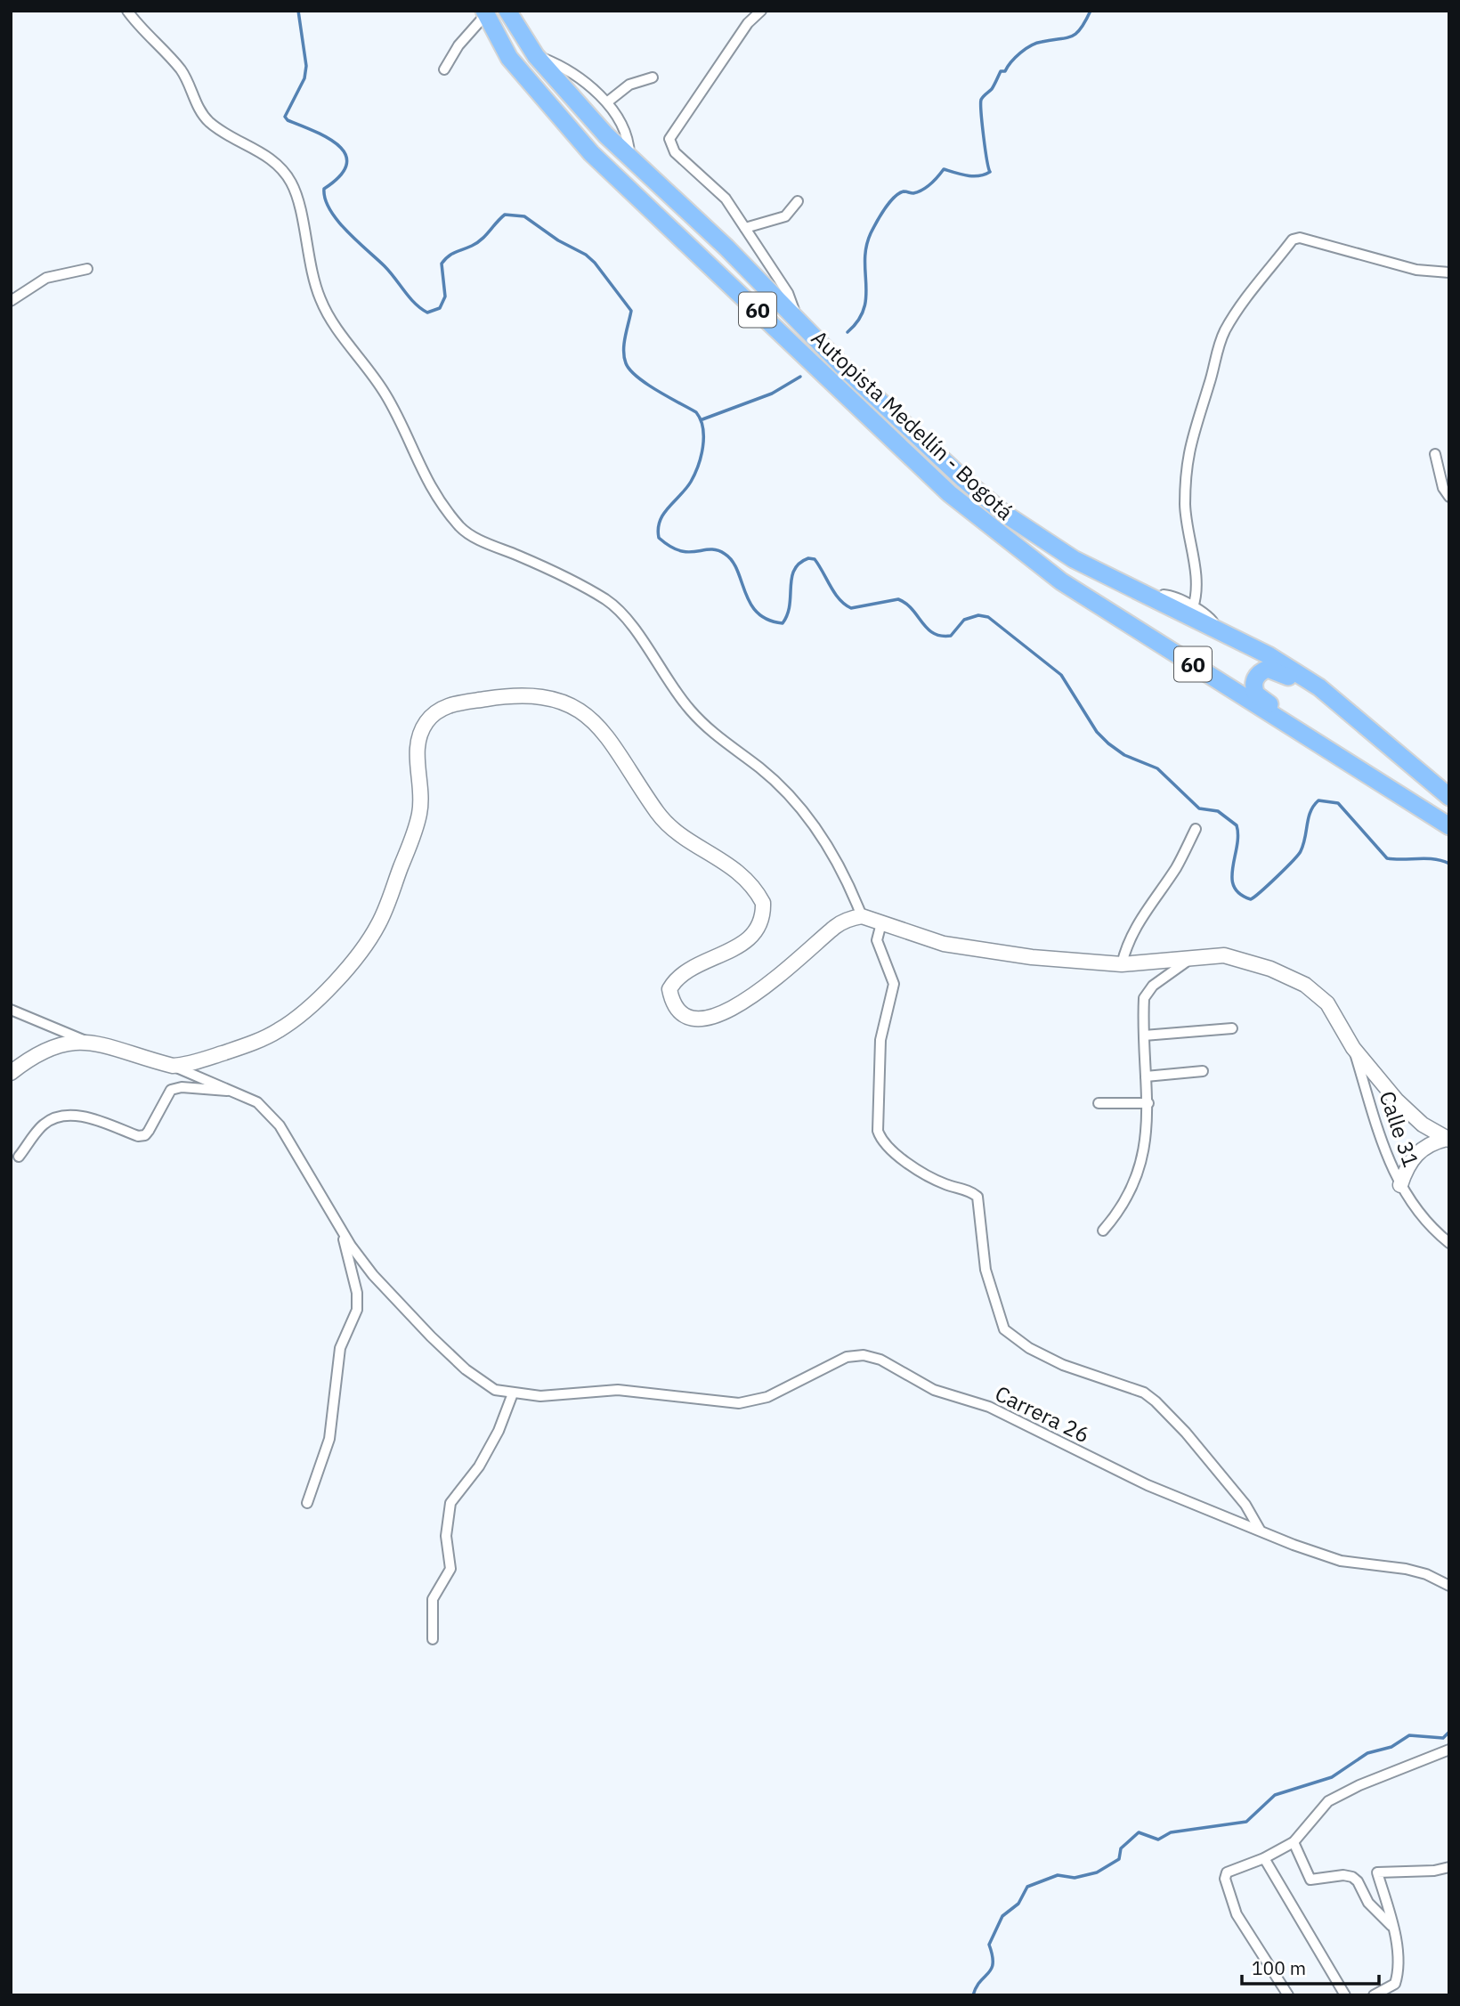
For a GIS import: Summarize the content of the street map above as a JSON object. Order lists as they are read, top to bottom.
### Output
{
  "streets": {
    "highway": ["60", "Autopista Medellín - Bogotá"],
    "street": ["Calle 31", "Carrera 26"]
  },
  "scale_bar": "100 m"
}
